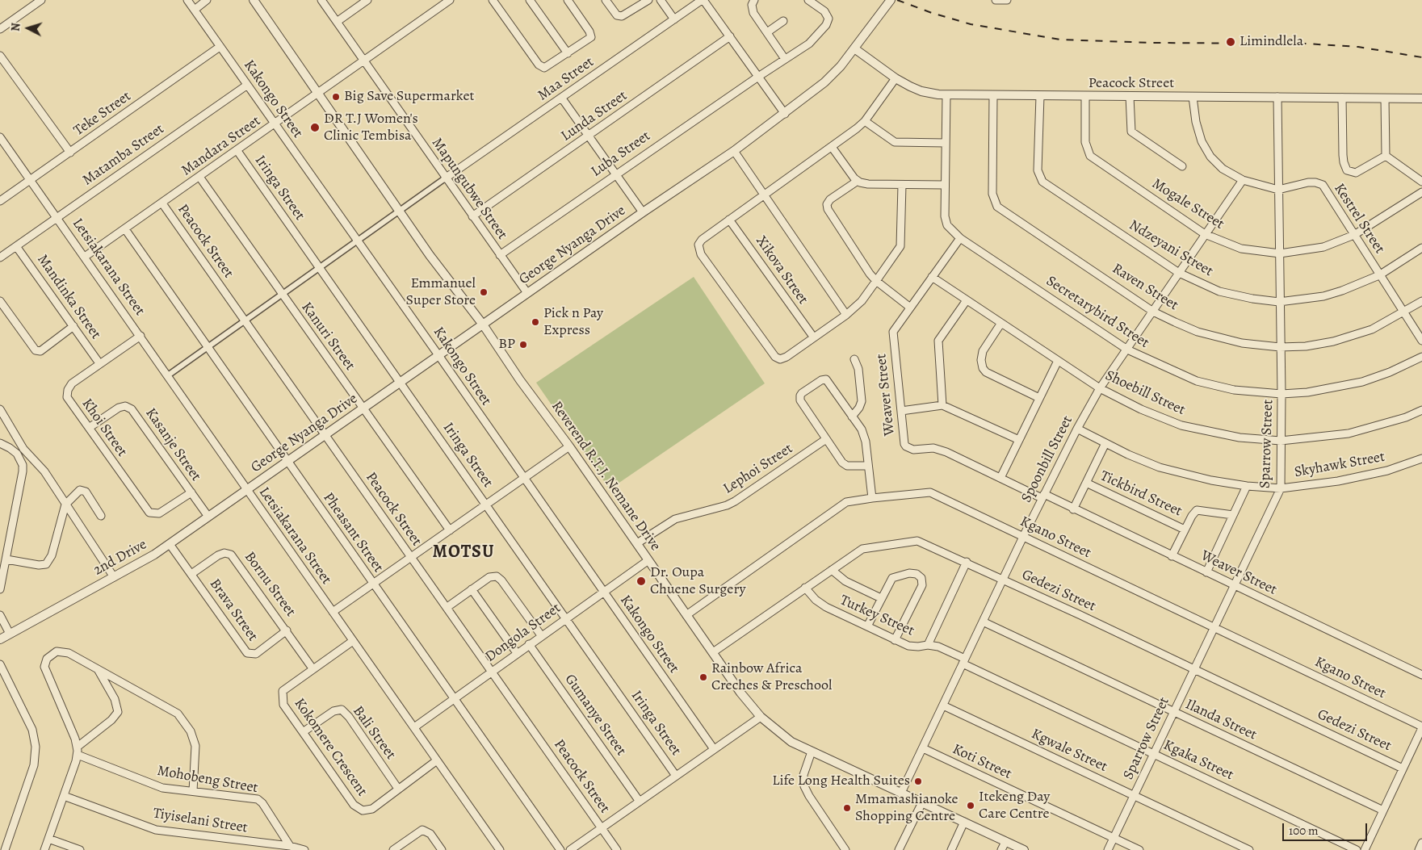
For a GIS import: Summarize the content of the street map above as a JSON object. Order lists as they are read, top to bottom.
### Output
{
  "streets": {
    "street": [
      "Maa Street",
      "Peacock Street",
      "Kakongo Street",
      "Teke Street",
      "Lunda Street",
      "Mandara Street",
      "Luba Street",
      "Matamba Street",
      "Iringa Street",
      "Mapungubwe Street",
      "Mogale Street",
      "Kestrel Street",
      "George Nyanga Drive",
      "Ndzeyani Street",
      "Letsiakarana Street",
      "Xikova Street",
      "Raven Street",
      "Mandinka Street",
      "Secretarybird Street",
      "Kanuri Street",
      "Shoebill Street",
      "Weaver Street",
      "Khoi Street",
      "Sparrow Street",
      "Kasanje Street",
      "Spoonbill Street",
      "Skyhawk Street",
      "Lephoi Street",
      "Reverend R.T.J. Nemane Drive",
      "Tickbird Street",
      "Pheasant Street",
      "Kgano Street",
      "2nd Drive",
      "Bornu Street",
      "Gedezi Street",
      "Brava Street",
      "Turkey Street",
      "Dongola Street",
      "Gumanye Street",
      "Ilanda Street",
      "Bali Street",
      "Kokomere Crescent",
      "Kgwale Street",
      "Kgaka Street",
      "Koti Street",
      "Mohobeng Street",
      "Tiyiselani Street"
    ]
  },
  "crossings": [
    ["Maa Street", "Mapungubwe Street"],
    ["Peacock Street", "Mandara Street"],
    ["Peacock Street", "Mogale Street"],
    ["Peacock Street", "Kestrel Street"],
    ["Peacock Street", "George Nyanga Drive"],
    ["Peacock Street", "Ndzeyani Street"],
    ["Peacock Street", "Raven Street"],
    ["Peacock Street", "Secretarybird Street"],
    ["Peacock Street", "Sparrow Street"],
    ["Peacock Street", "Dongola Street"],
    ["Kakongo Street", "Teke Street"],
    ["Kakongo Street", "Mandara Street"],
    ["Kakongo Street", "Matamba Street"],
    ["Kakongo Street", "George Nyanga Drive"],
    ["Kakongo Street", "Dongola Street"],
    ["Teke Street", "Letsiakarana Street"],
    ["Lunda Street", "Mapungubwe Street"],
    ["Mandara Street", "Iringa Street"],
    ["Mandara Street", "Mapungubwe Street"],
    ["Mandara Street", "Letsiakarana Street"],
    ["Mandara Street", "Kanuri Street"],
    ["Mandara Street", "Reverend R.T.J. Nemane Drive"],
    ["Mandara Street", "Pheasant Street"],
    ["Luba Street", "Mapungubwe Street"],
    ["Matamba Street", "Letsiakarana Street"],
    ["Matamba Street", "Mandinka Street"],
    ["Iringa Street", "George Nyanga Drive"],
    ["Iringa Street", "Dongola Street"],
    ["Mapungubwe Street", "George Nyanga Drive"],
    ["Mogale Street", "Kestrel Street"],
    ["Mogale Street", "Sparrow Street"],
    ["Mogale Street", "Spoonbill Street"],
    ["Kestrel Street", "Ndzeyani Street"],
    ["Kestrel Street", "Raven Street"],
    ["Kestrel Street", "Sparrow Street"],
    ["Kestrel Street", "Spoonbill Street"],
    ["George Nyanga Drive", "Letsiakarana Street"],
    ["George Nyanga Drive", "Kanuri Street"],
    ["George Nyanga Drive", "Reverend R.T.J. Nemane Drive"],
    ["George Nyanga Drive", "Pheasant Street"],
    ["George Nyanga Drive", "2nd Drive"],
    ["Ndzeyani Street", "Sparrow Street"],
    ["Ndzeyani Street", "Spoonbill Street"],
    ["Letsiakarana Street", "Khoi Street"],
    ["Letsiakarana Street", "2nd Drive"],
    ["Letsiakarana Street", "Dongola Street"],
    ["Letsiakarana Street", "Kokomere Crescent"],
    ["Raven Street", "Sparrow Street"],
    ["Raven Street", "Spoonbill Street"],
    ["Mandinka Street", "Khoi Street"],
    ["Secretarybird Street", "Weaver Street"],
    ["Secretarybird Street", "Sparrow Street"],
    ["Secretarybird Street", "Spoonbill Street"],
    ["Shoebill Street", "Weaver Street"],
    ["Shoebill Street", "Sparrow Street"],
    ["Shoebill Street", "Spoonbill Street"],
    ["Weaver Street", "Sparrow Street"],
    ["Weaver Street", "Spoonbill Street"],
    ["Khoi Street", "Kasanje Street"],
    ["Sparrow Street", "Skyhawk Street"],
    ["Sparrow Street", "Kgano Street"],
    ["Sparrow Street", "Gedezi Street"],
    ["Sparrow Street", "Ilanda Street"],
    ["Sparrow Street", "Kgwale Street"],
    ["Sparrow Street", "Kgaka Street"],
    ["Sparrow Street", "Koti Street"],
    ["Kasanje Street", "2nd Drive"],
    ["Spoonbill Street", "Skyhawk Street"],
    ["Spoonbill Street", "Reverend R.T.J. Nemane Drive"],
    ["Spoonbill Street", "Kgano Street"],
    ["Spoonbill Street", "Gedezi Street"],
    ["Spoonbill Street", "Ilanda Street"],
    ["Spoonbill Street", "Kgwale Street"],
    ["Spoonbill Street", "Kgaka Street"],
    ["Spoonbill Street", "Koti Street"],
    ["Lephoi Street", "Reverend R.T.J. Nemane Drive"],
    ["Reverend R.T.J. Nemane Drive", "Kgano Street"],
    ["Reverend R.T.J. Nemane Drive", "Gedezi Street"],
    ["Reverend R.T.J. Nemane Drive", "Dongola Street"],
    ["Pheasant Street", "Dongola Street"],
    ["2nd Drive", "Brava Street"],
    ["Bornu Street", "Brava Street"],
    ["Bornu Street", "Kokomere Crescent"],
    ["Gedezi Street", "Turkey Street"],
    ["Turkey Street", "Kgaka Street"],
    ["Dongola Street", "Gumanye Street"],
    ["Bali Street", "Kokomere Crescent"],
    ["Mohobeng Street", "Tiyiselani Street"]
  ],
  "districts": ["MOTSU"],
  "places": [
    "Limindlela",
    "Big Save Supermarket",
    "DR T.J Women's Clinic Tembisa",
    "Emmanuel Super Store",
    "Pick n Pay Express",
    "BP",
    "Dr. Oupa Chuene Surgery",
    "Rainbow Africa Creches & Preschool",
    "Life Long Health Suites",
    "Itekeng Day Care Centre",
    "Mmamashianoke Shopping Centre"
  ],
  "scale_bar": "100 m",
  "north": "left"
}
